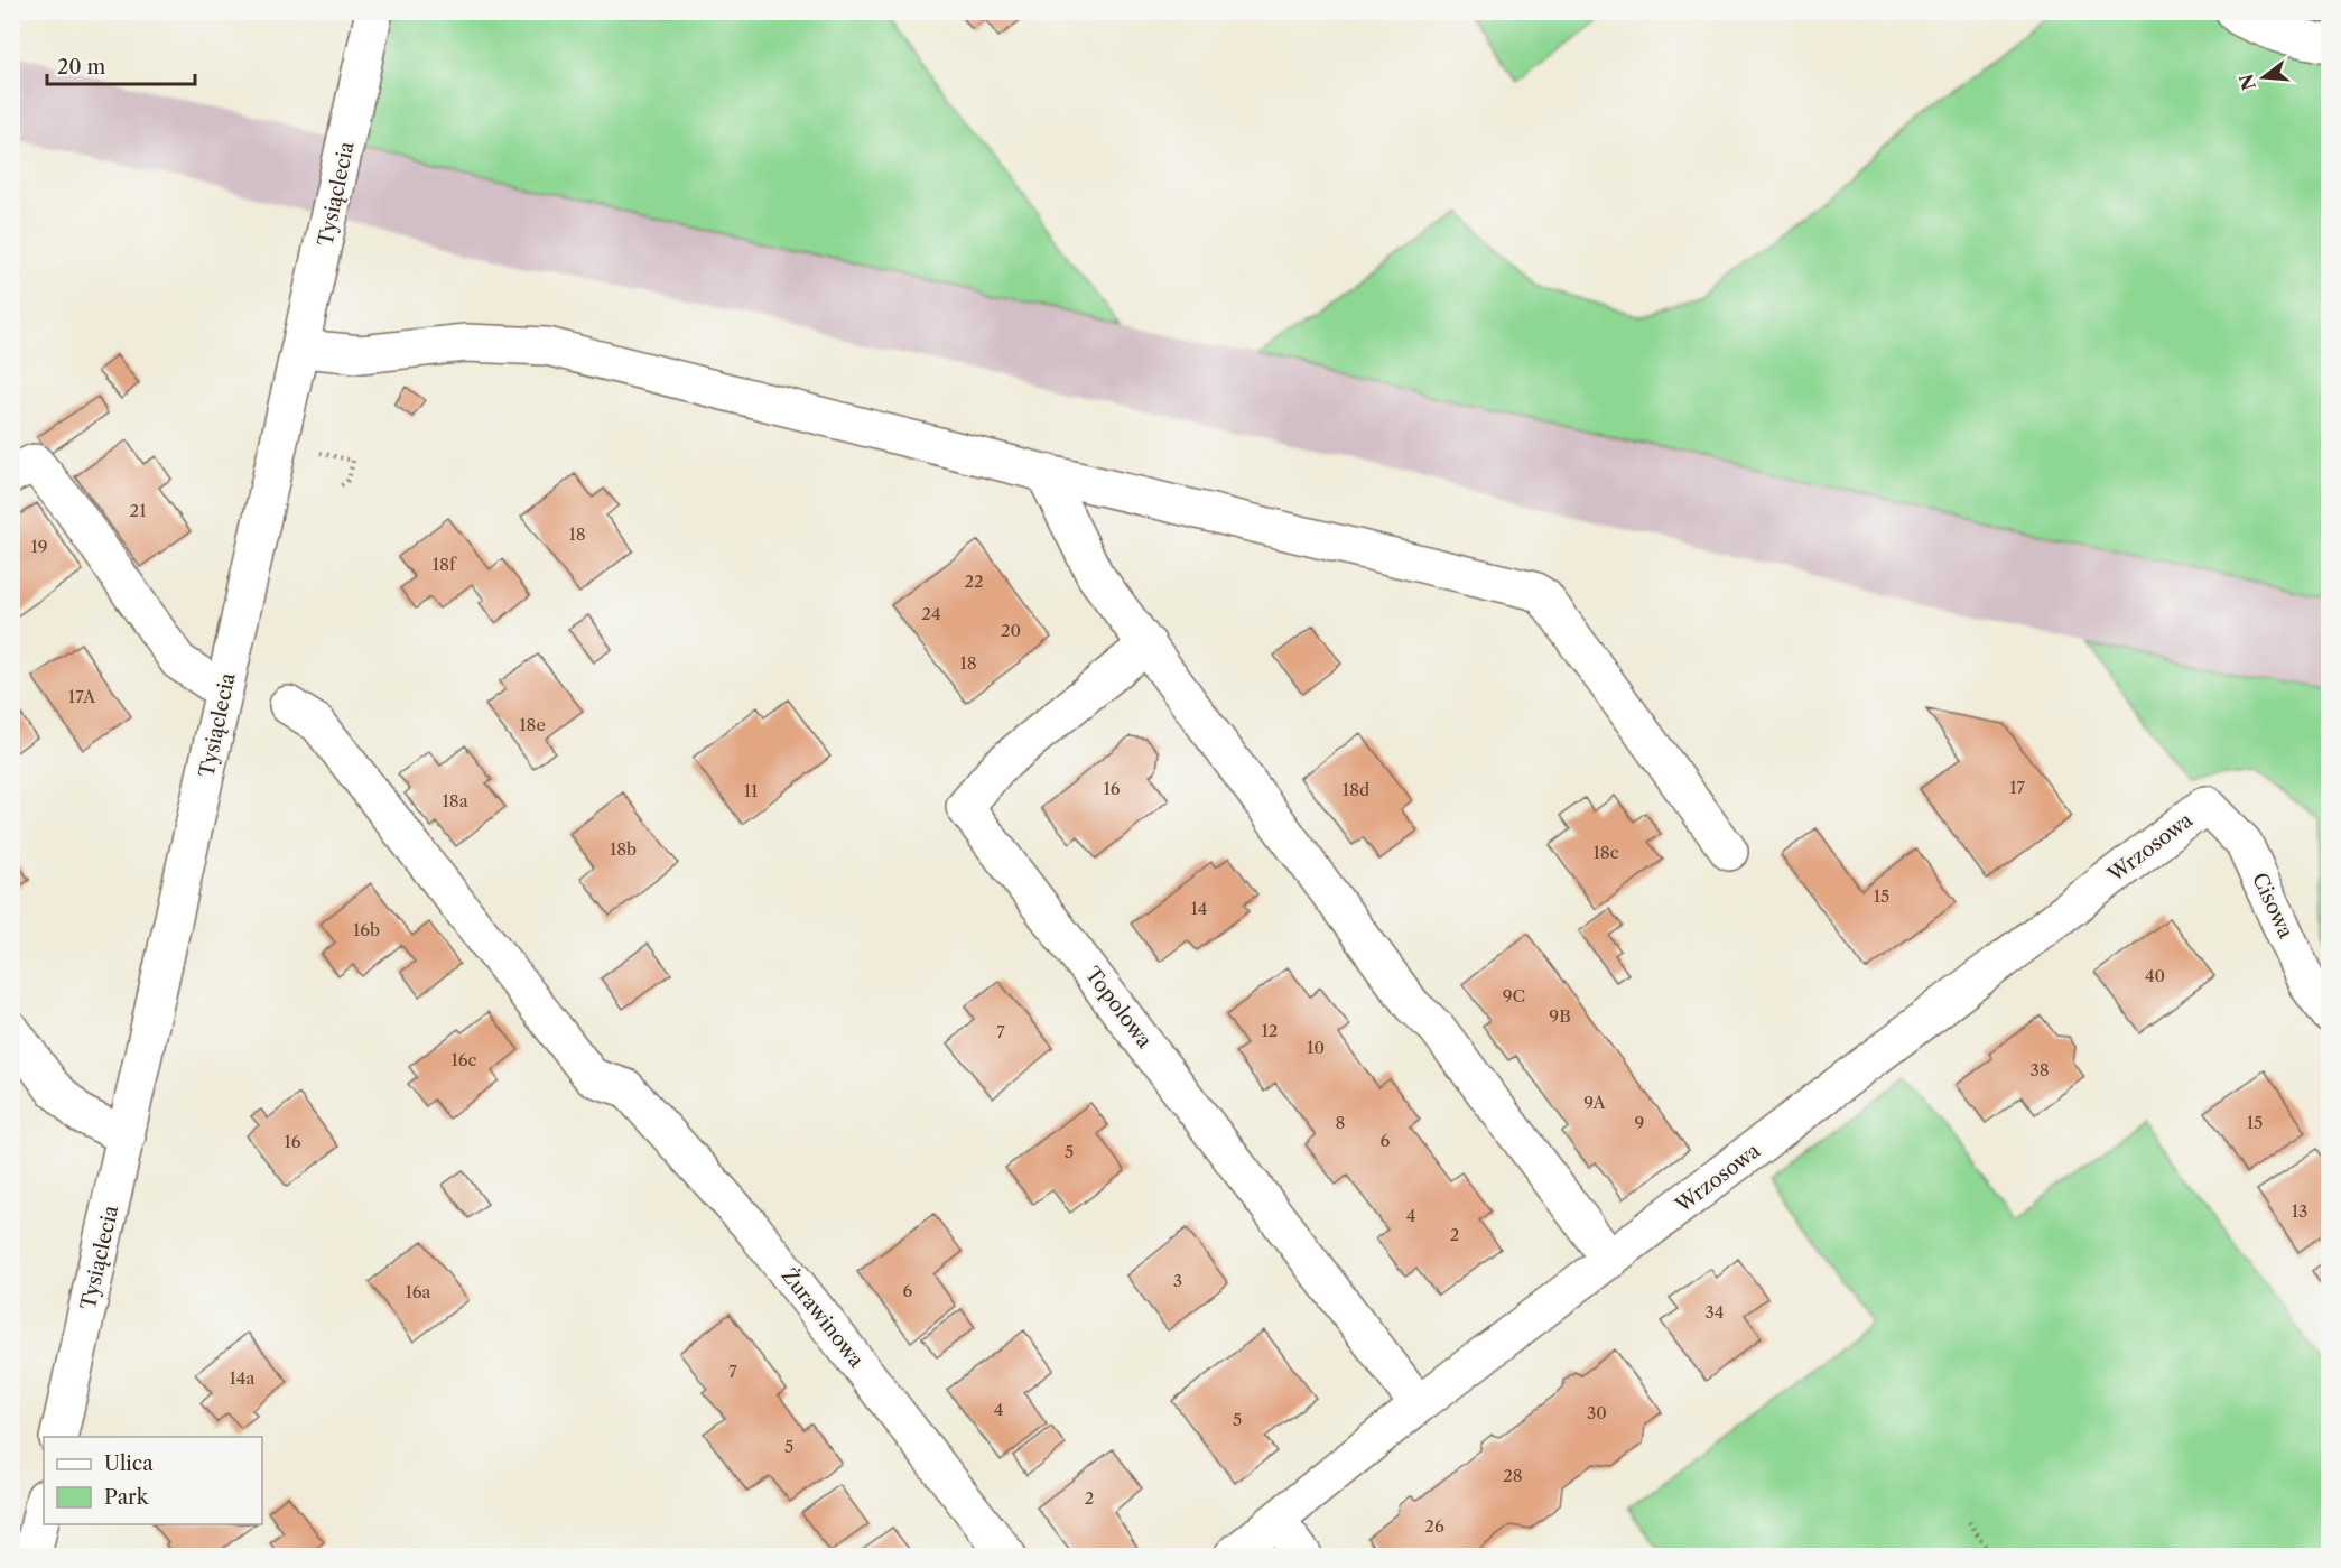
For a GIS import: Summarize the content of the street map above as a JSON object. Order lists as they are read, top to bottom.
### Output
{
  "streets": {
    "street": [
      "Tysiąclecia",
      "Wrzosowa",
      "Cisowa",
      "Topolowa",
      "Żurawinowa"
    ]
  },
  "crossings": [
    ["Wrzosowa", "Cisowa"],
    ["Wrzosowa", "Topolowa"]
  ],
  "house_numbers": [
    "21",
    "18",
    "19",
    "18f",
    "22",
    "24",
    "20",
    "18",
    "17A",
    "18e",
    "17",
    "16",
    "18d",
    "11",
    "18a",
    "18b",
    "18c",
    "15",
    "14",
    "16b",
    "40",
    "9C",
    "9B",
    "12",
    "7",
    "10",
    "16c",
    "38",
    "9A",
    "8",
    "9",
    "15",
    "6",
    "16",
    "5",
    "13",
    "4",
    "2",
    "3",
    "6",
    "16a",
    "34",
    "7",
    "14a",
    "4",
    "30",
    "5",
    "5",
    "28",
    "2",
    "26"
  ],
  "legend": ["Ulica", "Park"],
  "scale_bar": "20 m",
  "north": "left"
}
